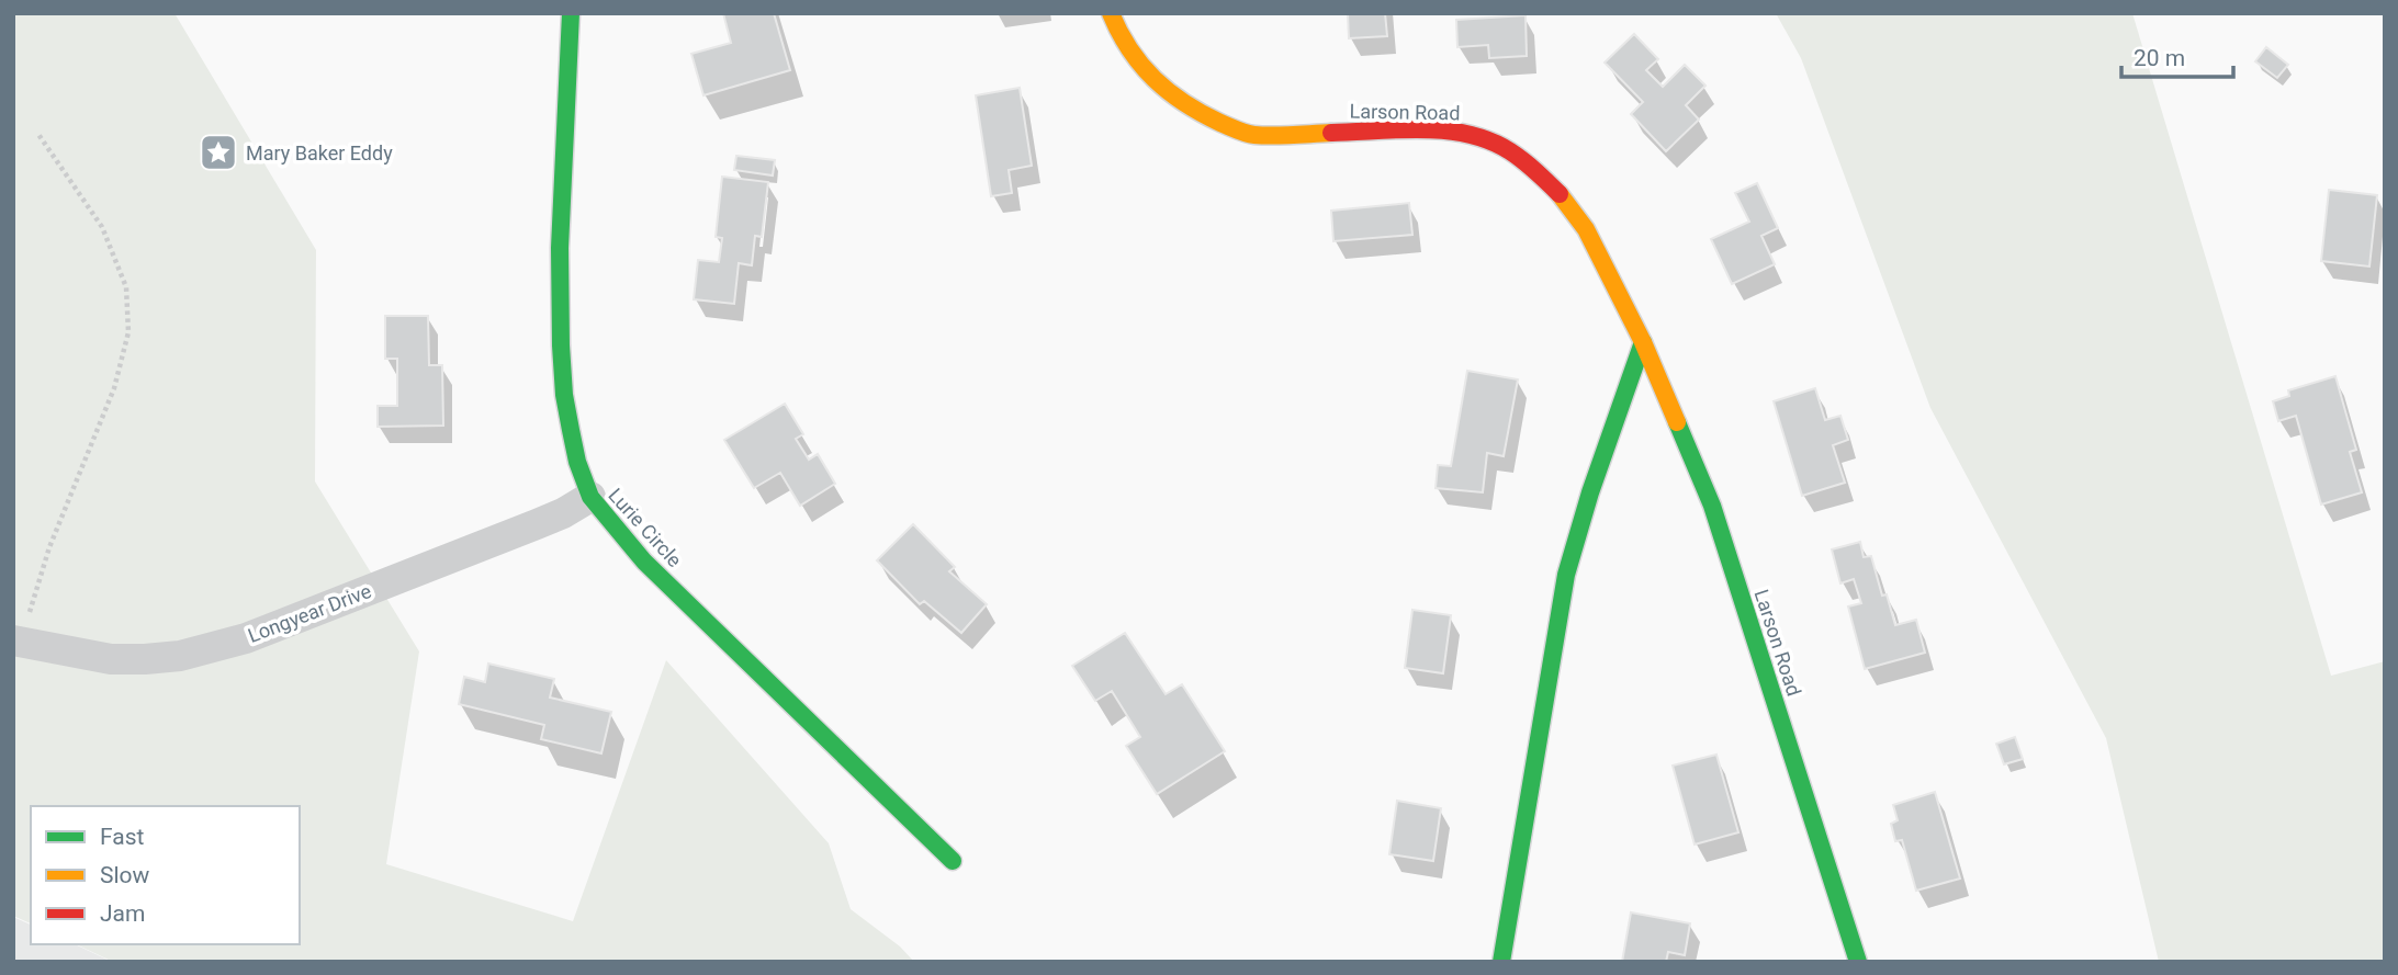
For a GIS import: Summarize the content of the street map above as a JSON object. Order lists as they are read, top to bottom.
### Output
{
  "streets": {
    "street": ["Larson Road", "Lurie Circle", "Longyear Drive"]
  },
  "crossings": [
    ["Lurie Circle", "Longyear Drive"]
  ],
  "places": {
    "place": ["Mary Baker Eddy"]
  },
  "legend": ["Fast", "Slow", "Jam"],
  "scale_bar": "20 m"
}
